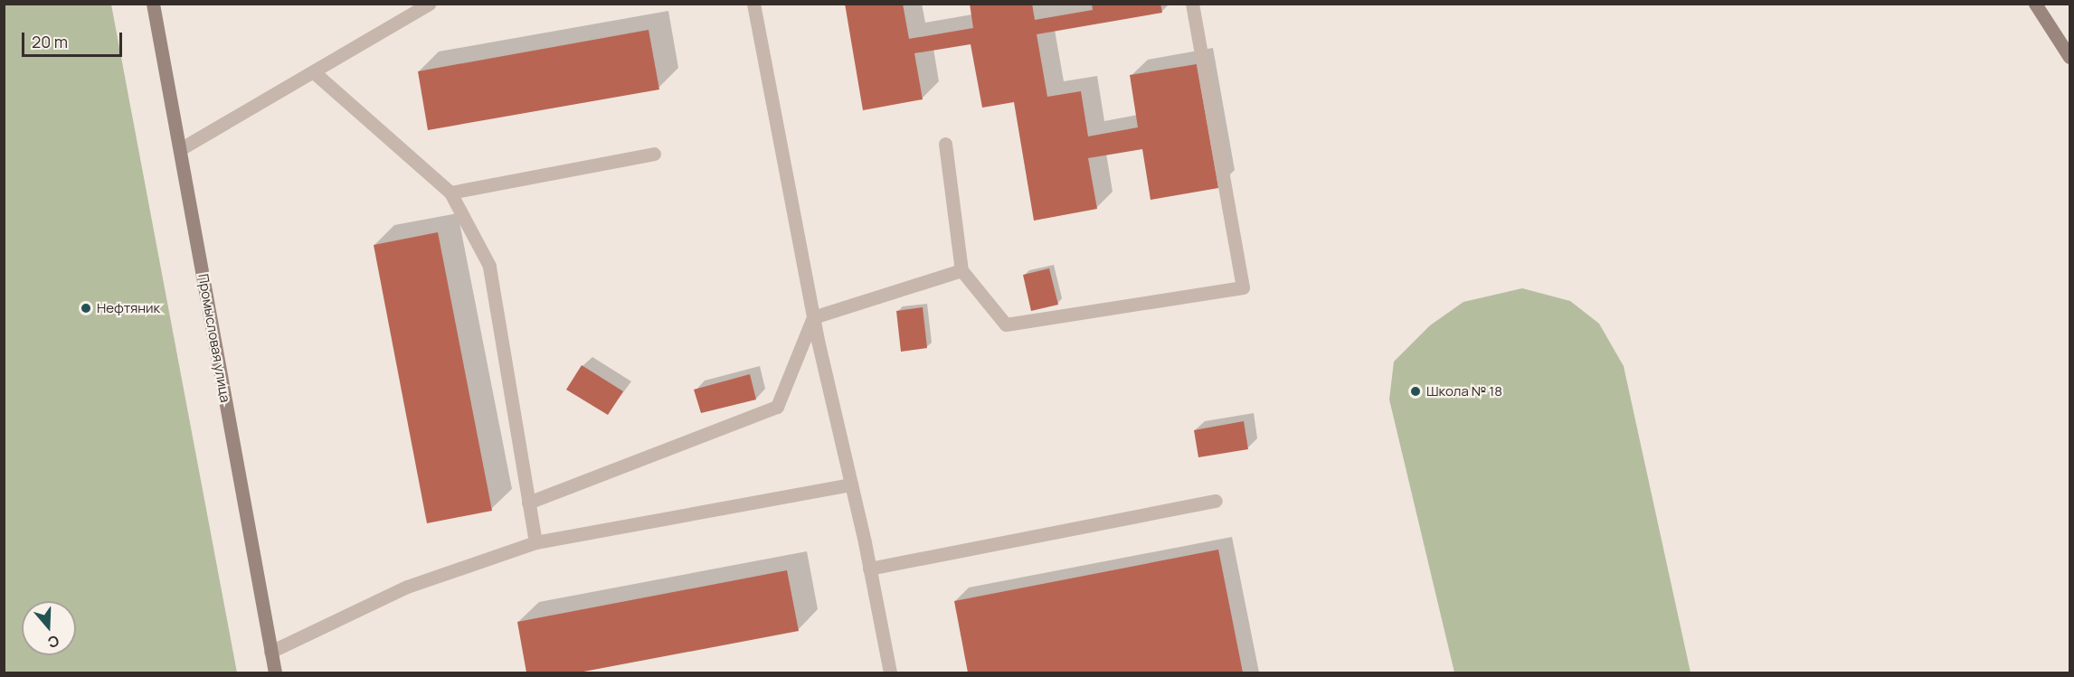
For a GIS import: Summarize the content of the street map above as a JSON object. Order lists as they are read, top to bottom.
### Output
{
  "streets": {
    "street": ["Промысловая улица"]
  },
  "places": ["Нефтяник", "Школа № 18"],
  "scale_bar": "20 m",
  "north": "bottom"
}
